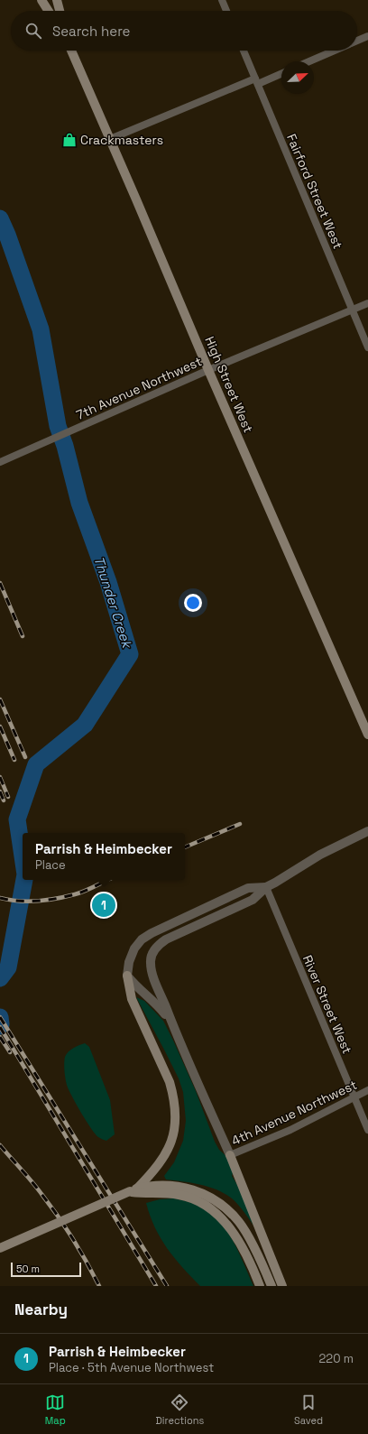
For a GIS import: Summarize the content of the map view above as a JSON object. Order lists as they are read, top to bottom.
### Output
{
  "streets": {
    "main road": ["High Street West"],
    "street": [
      "Fairford Street West",
      "7th Avenue Northwest",
      "River Street West",
      "4th Avenue Northwest"
    ]
  },
  "crossings": [
    ["Fairford Street West", "7th Avenue Northwest"],
    ["High Street West", "7th Avenue Northwest"],
    ["River Street West", "4th Avenue Northwest"]
  ],
  "water": ["Thunder Creek"],
  "places": {
    "shop": ["Crackmasters"]
  },
  "scale_bar": "50 m",
  "north": "top right",
  "page": {
    "search": "Search here",
    "popup": ["Parrish & Heimbecker", "Place"],
    "pins": "1",
    "scale": "50 m",
    "heading": "Nearby",
    "list": [
      {
        "mark": "1",
        "name": "Parrish & Heimbecker",
        "note": "Place · 5th Avenue Northwest",
        "value": "220 m"
      }
    ],
    "nav": ["Map", "Directions", "Saved"]
  }
}
